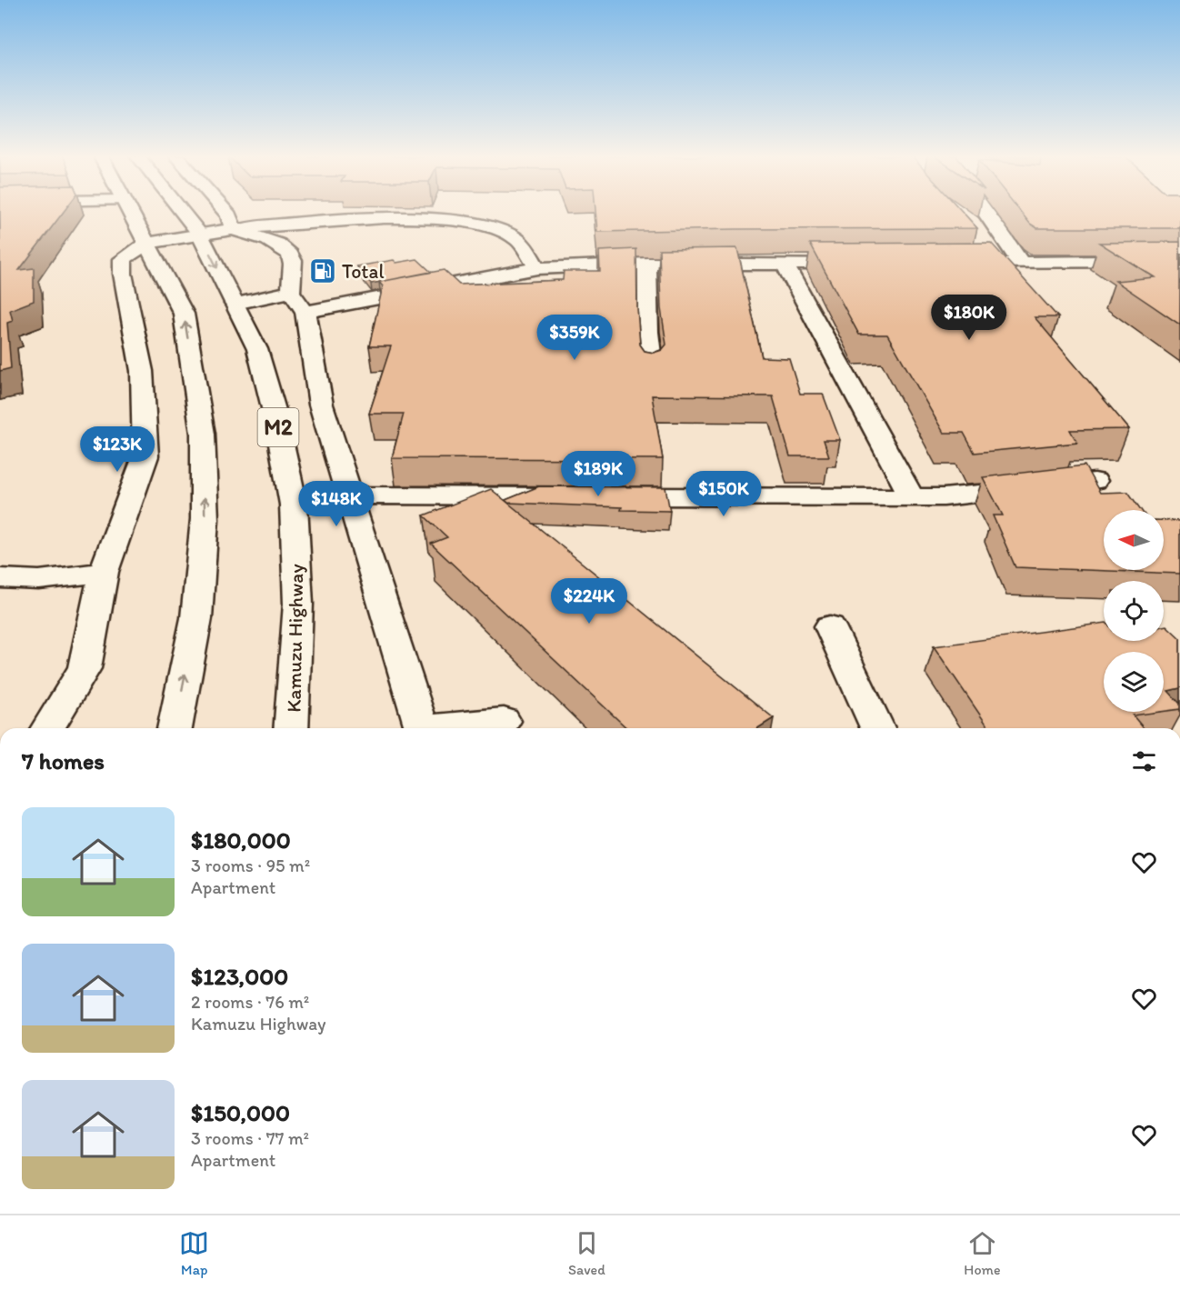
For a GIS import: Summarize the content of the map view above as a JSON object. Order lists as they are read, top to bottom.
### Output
{
  "streets": {
    "main road": ["M2", "Kamuzu Highway"]
  },
  "places": {
    "fuel station": ["Total"]
  },
  "north": "left",
  "page": {
    "price": [
      "$180K",
      "$359K",
      "$123K",
      "$189K",
      "$150K",
      "$148K",
      "$224K"
    ],
    "heading": "7 homes",
    "list": [
      {
        "name": "$180,000",
        "note": "3 rooms · 95 m² · Apartment"
      },
      {
        "name": "$123,000",
        "note": "2 rooms · 76 m² · Kamuzu Highway"
      },
      {
        "name": "$150,000",
        "note": "3 rooms · 77 m² · Apartment"
      }
    ],
    "tabs": ["Map", "Saved", "Home"]
  }
}
